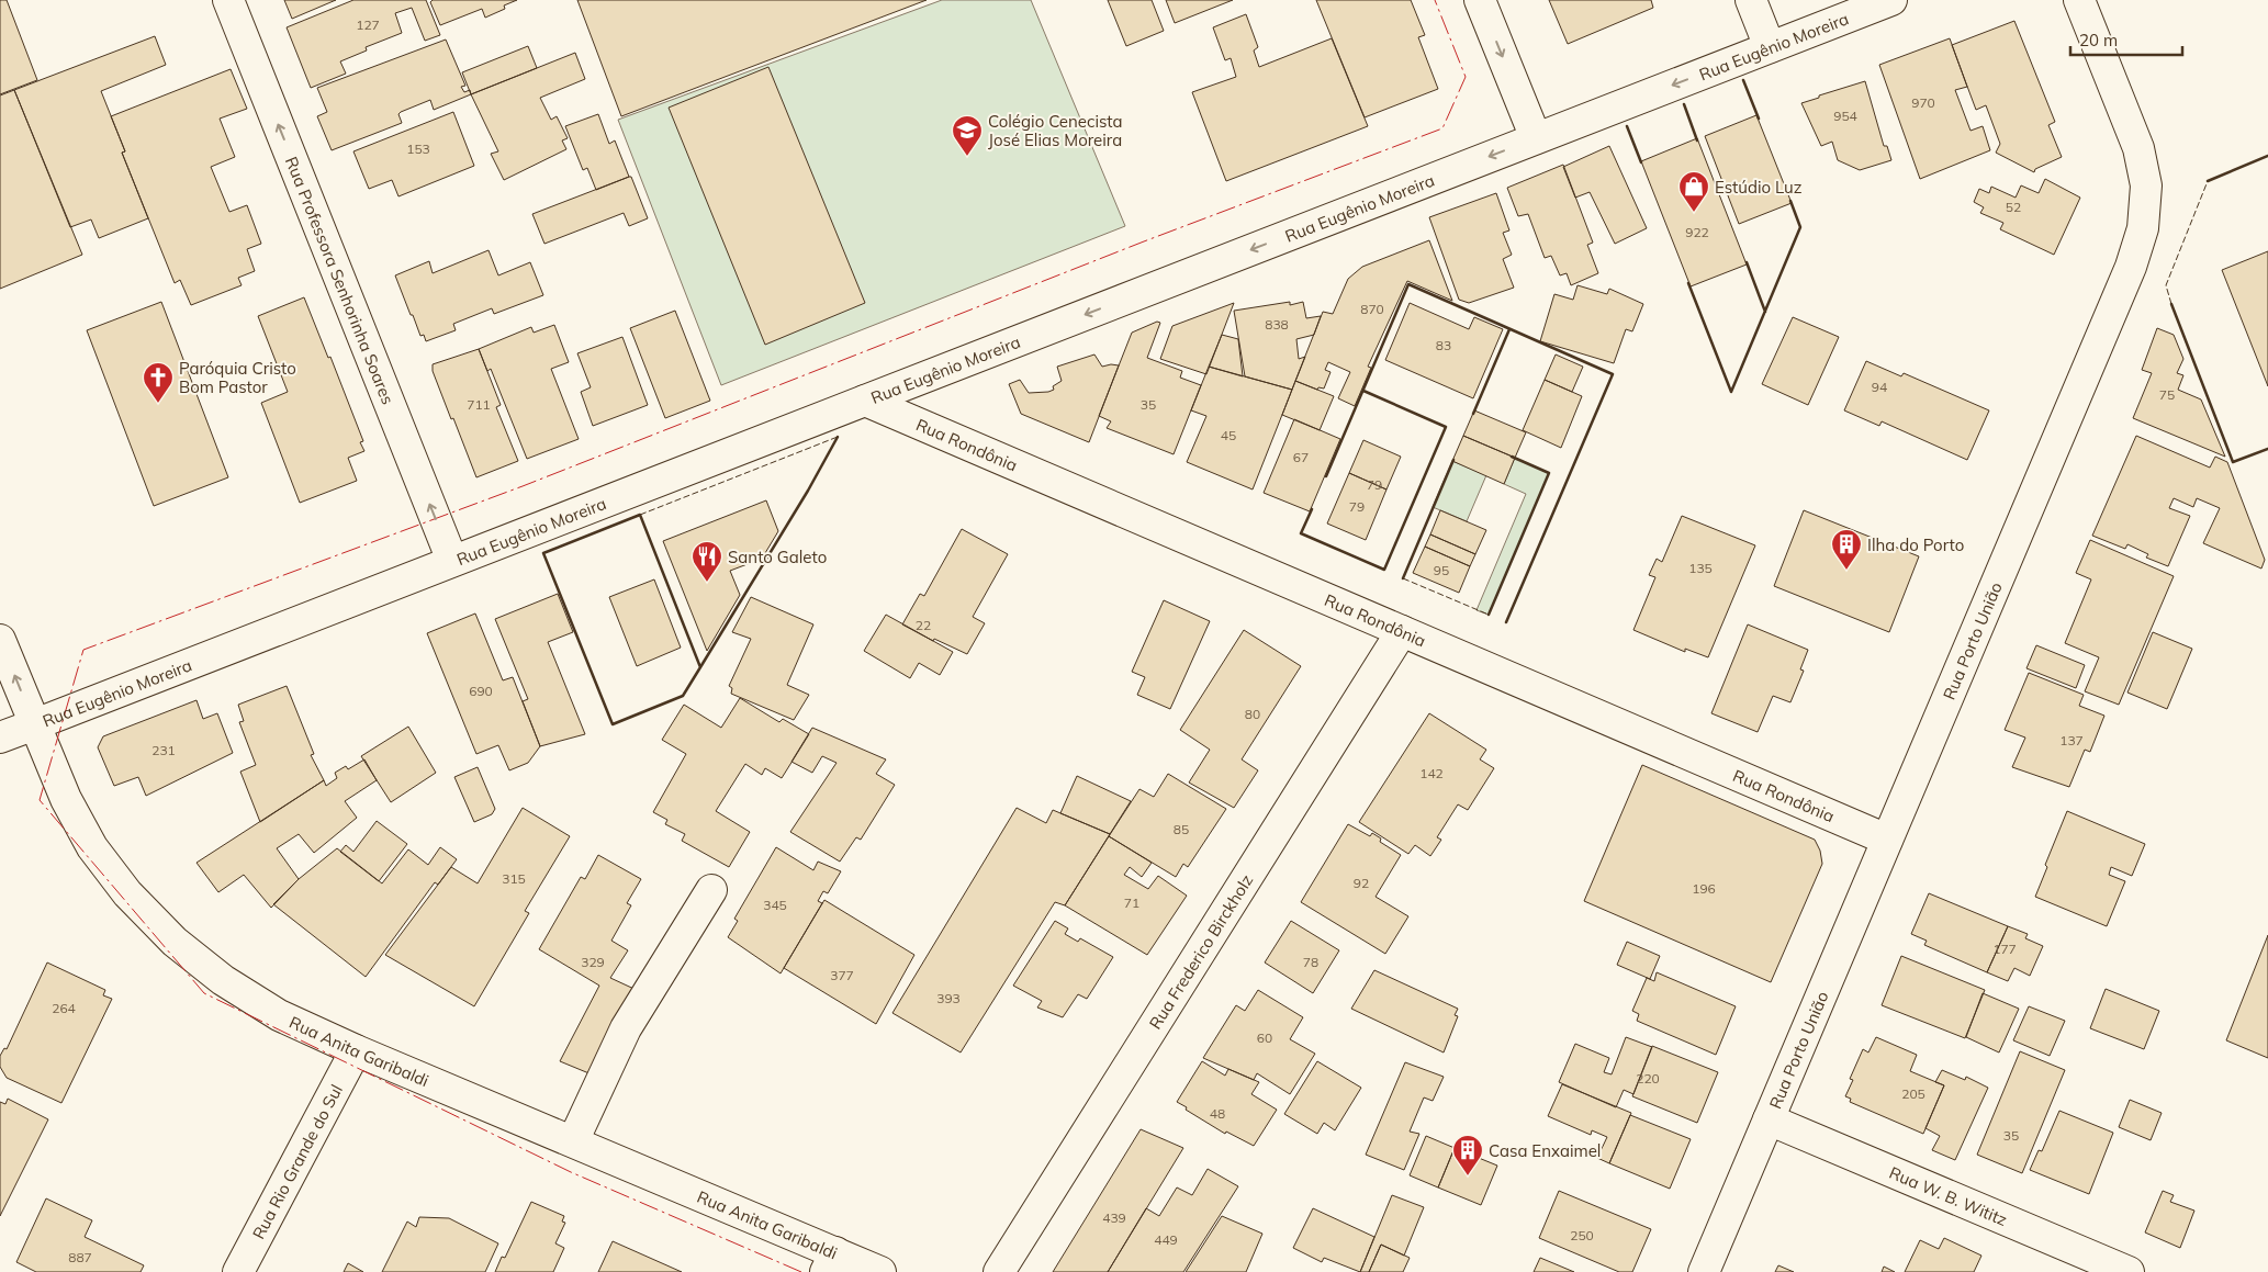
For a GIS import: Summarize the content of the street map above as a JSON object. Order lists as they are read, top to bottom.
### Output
{
  "streets": {
    "street": [
      "Rua Eugênio Moreira",
      "Rua Professora Senhorinha Soares",
      "Rua Rondônia",
      "Rua Porto União",
      "Rua Frederico Birckholz",
      "Rua Anita Garibaldi",
      "Rua Rio Grande do Sul",
      "Rua W. B. Wititz"
    ]
  },
  "crossings": [
    ["Rua Eugênio Moreira", "Rua Professora Senhorinha Soares"],
    ["Rua Eugênio Moreira", "Rua Rondônia"],
    ["Rua Eugênio Moreira", "Rua Anita Garibaldi"],
    ["Rua Rondônia", "Rua Porto União"],
    ["Rua Rondônia", "Rua Frederico Birckholz"],
    ["Rua Porto União", "Rua W. B. Wititz"],
    ["Rua Anita Garibaldi", "Rua Rio Grande do Sul"]
  ],
  "one_way": ["Rua Eugênio Moreira", "Rua Professora Senhorinha Soares"],
  "places": {
    "school or university": ["Colégio Cenecista José Elias Moreira"],
    "shop": ["Estúdio Luz"],
    "church": ["Paróquia Cristo Bom Pastor"],
    "building": ["Ilha do Porto", "Casa Enxaimel"],
    "restaurant": ["Santo Galeto"]
  },
  "house_numbers": [
    "127",
    "970",
    "954",
    "153",
    "52",
    "922",
    "870",
    "838",
    "83",
    "94",
    "75",
    "711",
    "35",
    "45",
    "67",
    "79",
    "79",
    "135",
    "95",
    "22",
    "690",
    "80",
    "137",
    "231",
    "142",
    "85",
    "315",
    "92",
    "196",
    "71",
    "345",
    "177",
    "329",
    "78",
    "377",
    "393",
    "264",
    "60",
    "220",
    "205",
    "48",
    "35",
    "439",
    "250",
    "449",
    "887"
  ],
  "scale_bar": "20 m"
}
